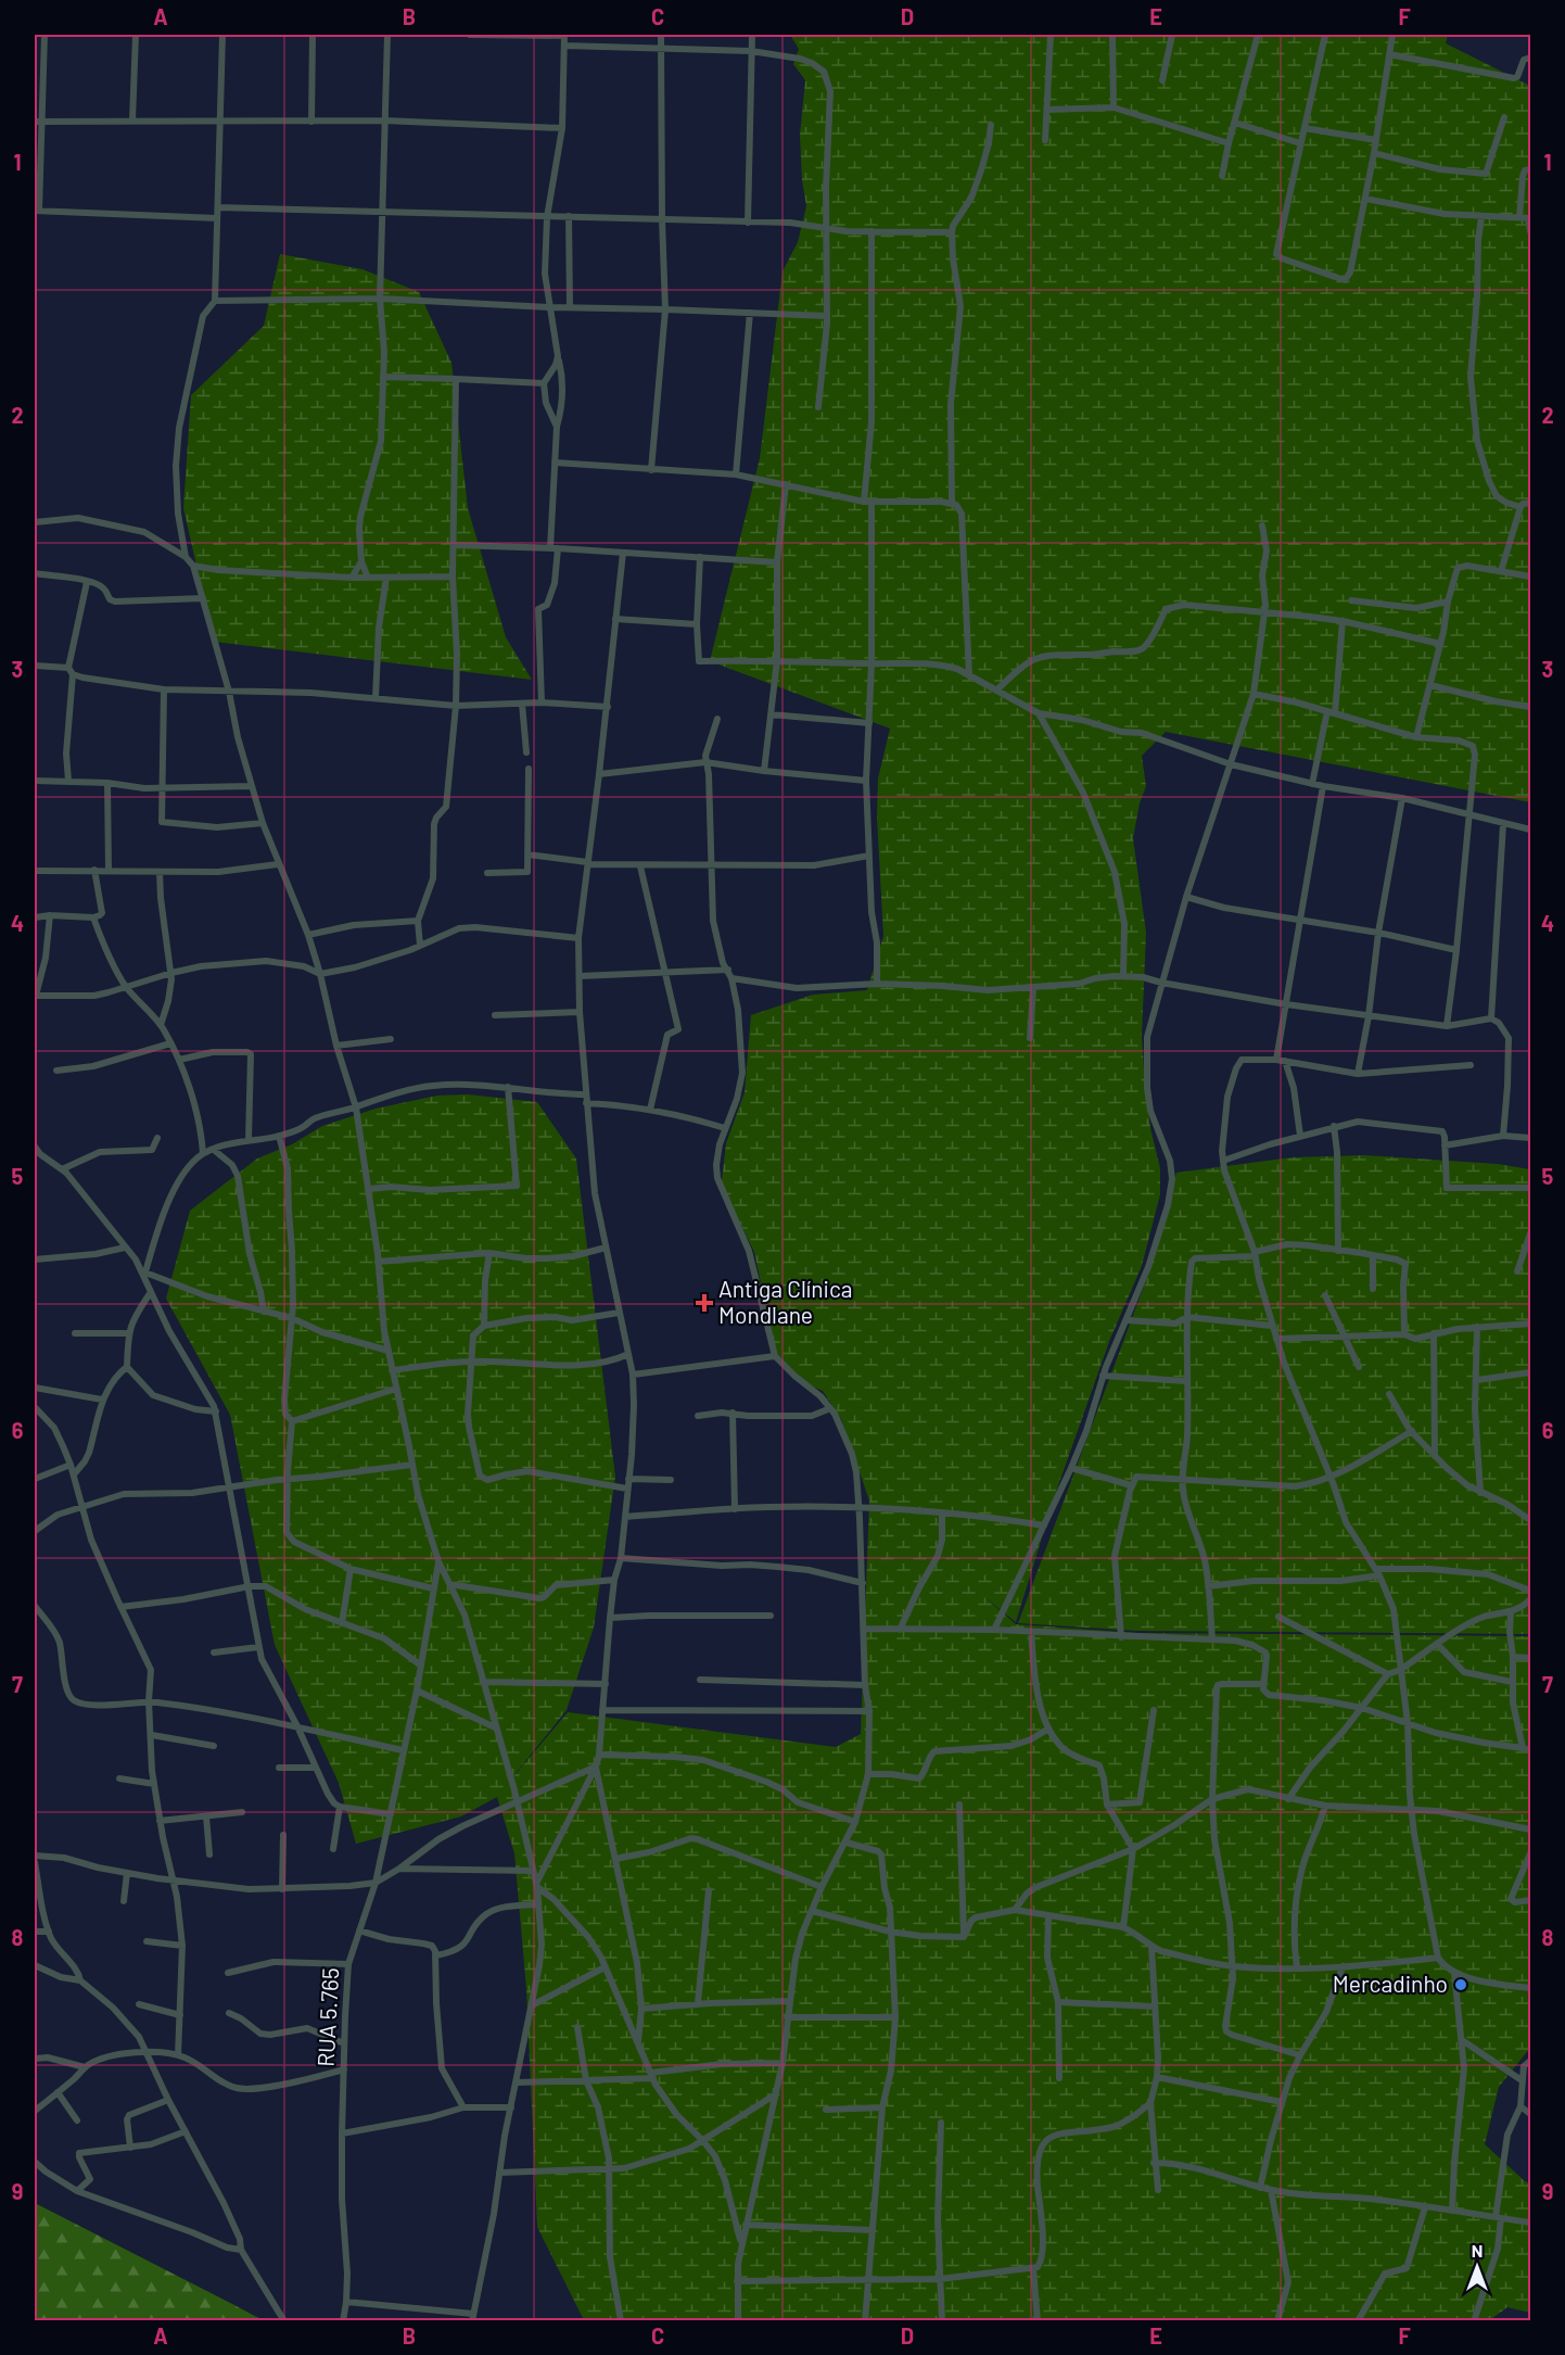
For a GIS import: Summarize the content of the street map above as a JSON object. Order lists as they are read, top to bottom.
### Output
{
  "streets": {
    "street": ["RUA 5.765"]
  },
  "places": {
    "health": ["Antiga Clínica Mondlane"],
    "other": ["Mercadinho"]
  },
  "north": "top",
  "grid": {
    "columns": [
      "A",
      "B",
      "C",
      "D",
      "E",
      "F"
    ],
    "rows": [
      "1",
      "2",
      "3",
      "4",
      "5",
      "6",
      "7",
      "8",
      "9"
    ]
  }
}
